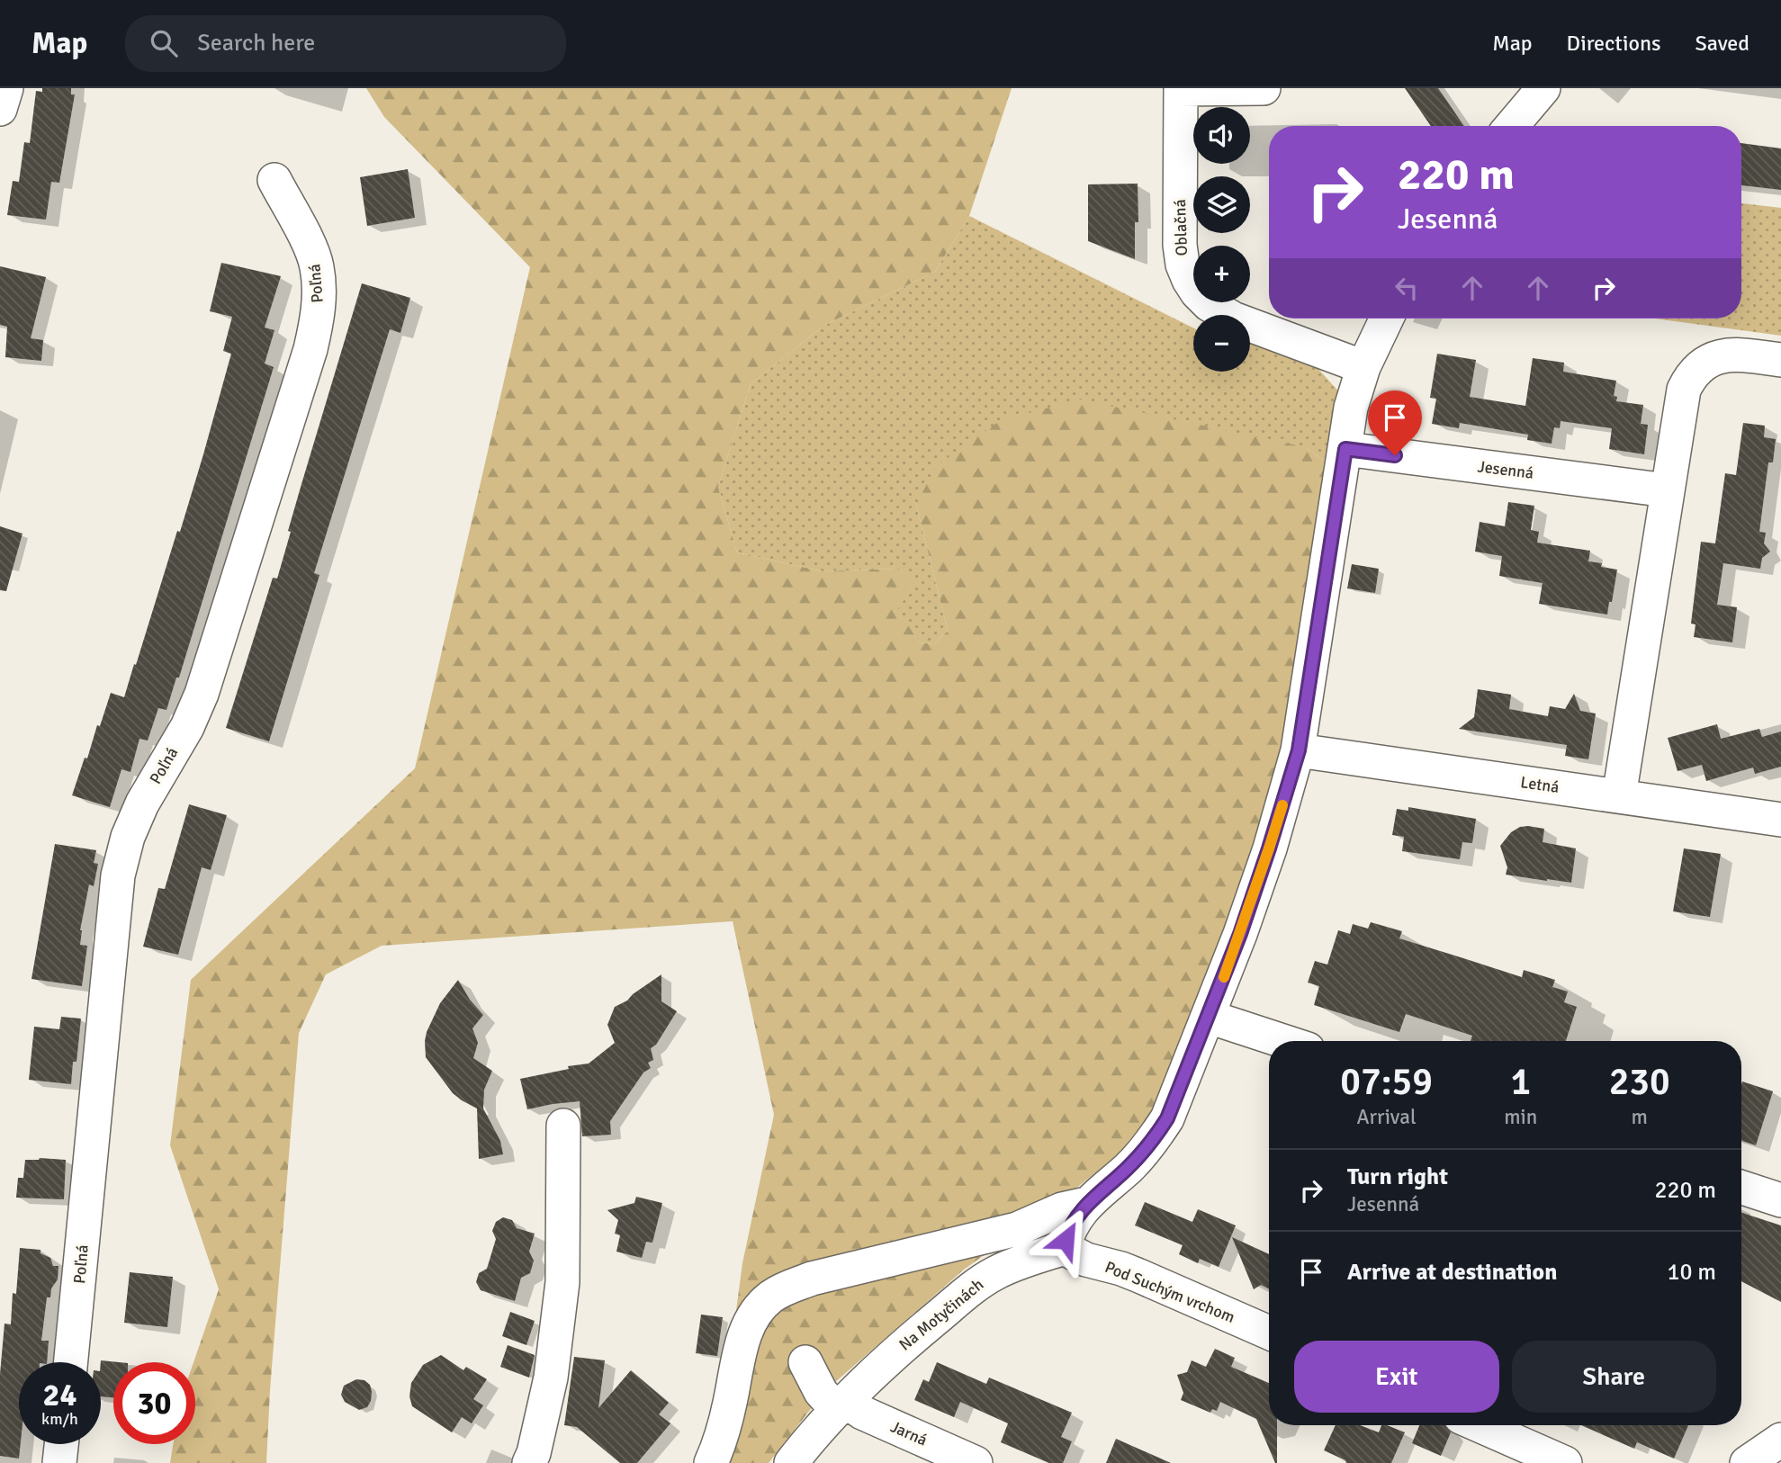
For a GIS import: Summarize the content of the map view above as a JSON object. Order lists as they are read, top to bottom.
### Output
{
  "streets": {
    "street": [
      "Oblačná",
      "Poľná",
      "Jesenná",
      "Letná",
      "Pod Suchým vrchom",
      "Na Motyčinách",
      "Jarná"
    ]
  },
  "crossings": [
    ["Pod Suchým vrchom", "Na Motyčinách"],
    ["Na Motyčinách", "Jarná"]
  ],
  "page": {
    "header": "Map",
    "search": "Search here",
    "nav": ["Map", "Directions", "Saved"],
    "map_buttons": ["+", "−"],
    "turn": ["220 m", "Jesenná"],
    "eta": [
      "07:59",
      "Arrival",
      "1",
      "min",
      "230",
      "m"
    ],
    "list": [
      {
        "name": "Turn right",
        "note": "Jesenná",
        "value": "220 m"
      },
      {
        "name": "Arrive at destination",
        "value": "10 m"
      }
    ],
    "buttons": ["Exit", "Share"],
    "speed": "24 km/h",
    "limit": "30"
  }
}
